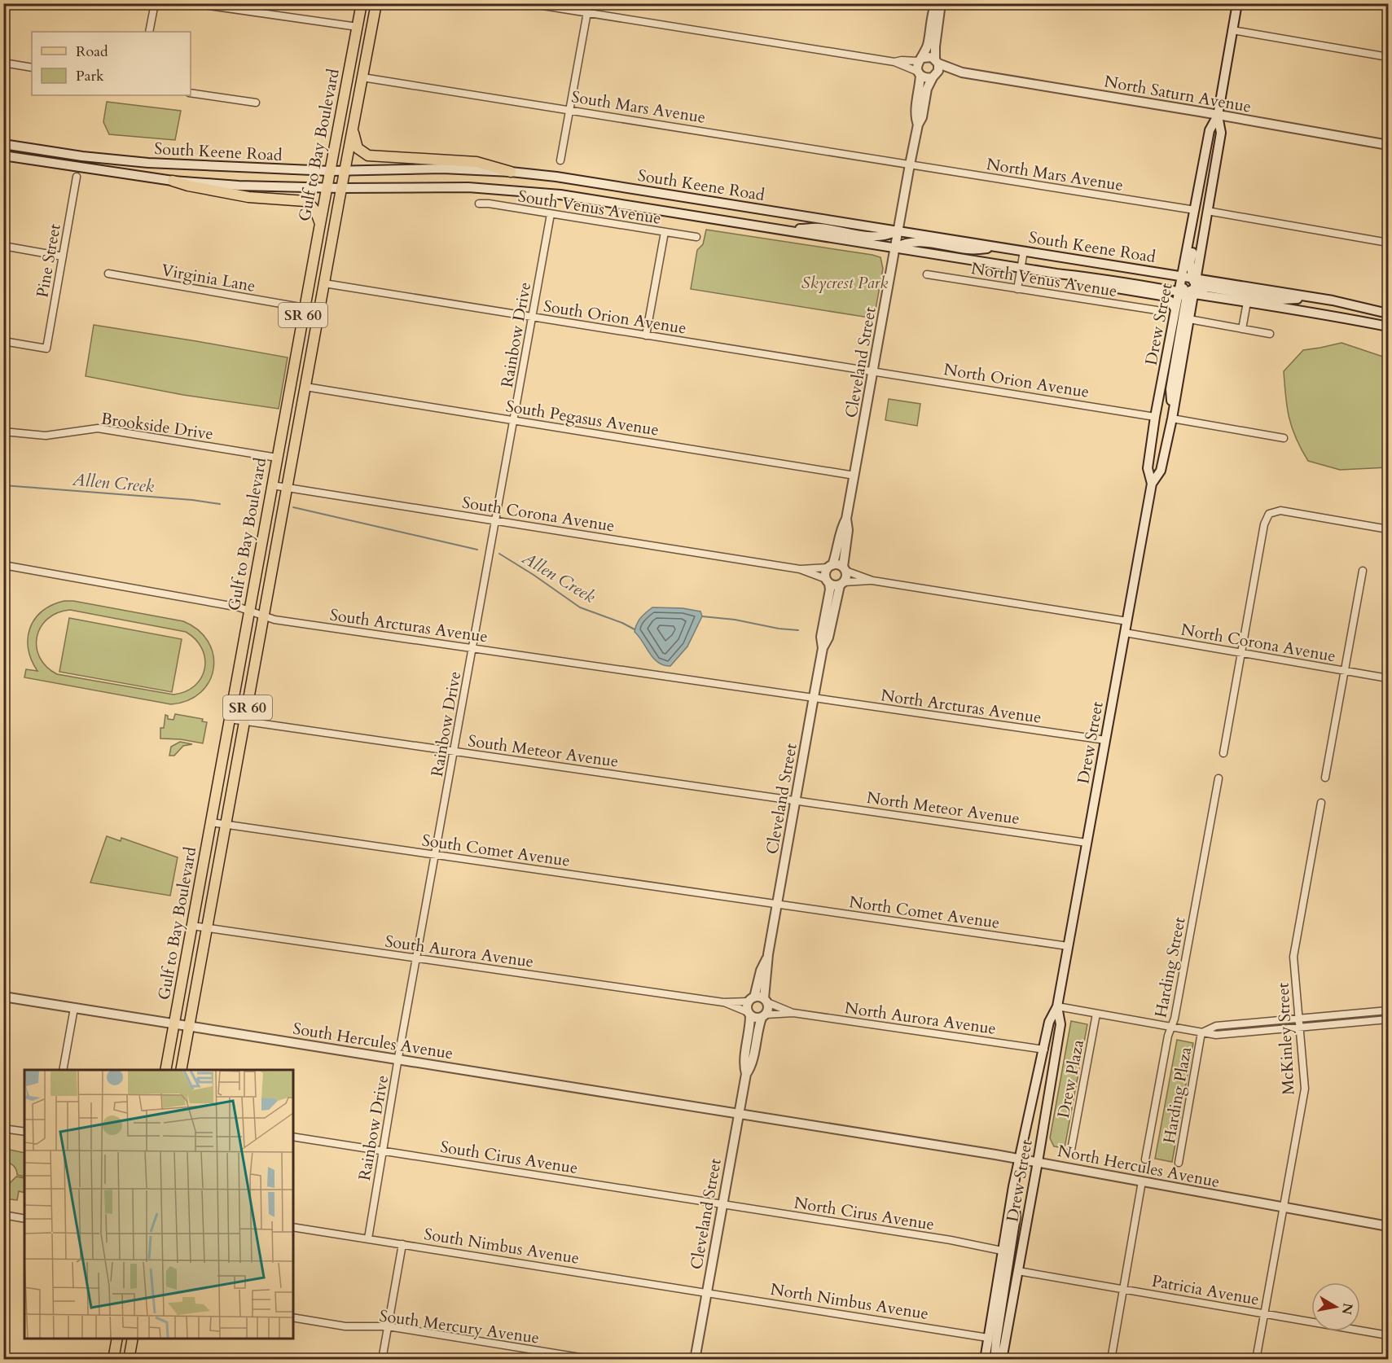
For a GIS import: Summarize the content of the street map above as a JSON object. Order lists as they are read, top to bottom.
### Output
{
  "streets": {
    "main road": [
      "North Saturn Avenue",
      "Gulf to Bay Boulevard",
      "South Keene Road",
      "SR 60",
      "Drew Street",
      "Cleveland Street",
      "South Hercules Avenue",
      "North Hercules Avenue"
    ],
    "street": [
      "South Mars Avenue",
      "North Mars Avenue",
      "South Venus Avenue",
      "Pine Street",
      "Virginia Lane",
      "North Venus Avenue",
      "South Orion Avenue",
      "Rainbow Drive",
      "North Orion Avenue",
      "South Pegasus Avenue",
      "Brookside Drive",
      "South Corona Avenue",
      "South Arcturas Avenue",
      "North Corona Avenue",
      "North Arcturas Avenue",
      "South Meteor Avenue",
      "North Meteor Avenue",
      "South Comet Avenue",
      "North Comet Avenue",
      "South Aurora Avenue",
      "Harding Street",
      "North Aurora Avenue",
      "McKinley Street",
      "Drew Plaza",
      "Harding Plaza",
      "South Cirus Avenue",
      "North Cirus Avenue",
      "South Nimbus Avenue",
      "Patricia Avenue",
      "North Nimbus Avenue",
      "South Mercury Avenue"
    ]
  },
  "crossings": [
    ["North Saturn Avenue", "Drew Street"],
    ["North Saturn Avenue", "Cleveland Street"],
    ["South Mars Avenue", "Gulf to Bay Boulevard"],
    ["South Mars Avenue", "North Mars Avenue"],
    ["South Mars Avenue", "Cleveland Street"],
    ["Gulf to Bay Boulevard", "South Keene Road"],
    ["Gulf to Bay Boulevard", "Virginia Lane"],
    ["Gulf to Bay Boulevard", "South Orion Avenue"],
    ["Gulf to Bay Boulevard", "South Pegasus Avenue"],
    ["Gulf to Bay Boulevard", "Brookside Drive"],
    ["Gulf to Bay Boulevard", "South Corona Avenue"],
    ["Gulf to Bay Boulevard", "South Arcturas Avenue"],
    ["Gulf to Bay Boulevard", "South Meteor Avenue"],
    ["Gulf to Bay Boulevard", "South Comet Avenue"],
    ["Gulf to Bay Boulevard", "South Aurora Avenue"],
    ["Gulf to Bay Boulevard", "South Hercules Avenue"],
    ["South Keene Road", "Drew Street"],
    ["South Keene Road", "Cleveland Street"],
    ["North Mars Avenue", "Drew Street"],
    ["North Mars Avenue", "Cleveland Street"],
    ["South Venus Avenue", "Rainbow Drive"],
    ["South Orion Avenue", "Rainbow Drive"],
    ["South Orion Avenue", "Cleveland Street"],
    ["South Orion Avenue", "North Orion Avenue"],
    ["Drew Street", "North Orion Avenue"],
    ["Drew Street", "North Corona Avenue"],
    ["Drew Street", "North Arcturas Avenue"],
    ["Drew Street", "North Meteor Avenue"],
    ["Drew Street", "North Comet Avenue"],
    ["Drew Street", "North Aurora Avenue"],
    ["Drew Street", "North Hercules Avenue"],
    ["Drew Street", "North Cirus Avenue"],
    ["Drew Street", "Patricia Avenue"],
    ["Drew Street", "North Nimbus Avenue"],
    ["Rainbow Drive", "South Pegasus Avenue"],
    ["Rainbow Drive", "South Corona Avenue"],
    ["Rainbow Drive", "South Arcturas Avenue"],
    ["Rainbow Drive", "South Meteor Avenue"],
    ["Rainbow Drive", "South Comet Avenue"],
    ["Rainbow Drive", "South Aurora Avenue"],
    ["Rainbow Drive", "South Hercules Avenue"],
    ["Rainbow Drive", "South Cirus Avenue"],
    ["Rainbow Drive", "South Nimbus Avenue"],
    ["Cleveland Street", "North Orion Avenue"],
    ["Cleveland Street", "South Pegasus Avenue"],
    ["Cleveland Street", "South Corona Avenue"],
    ["Cleveland Street", "South Arcturas Avenue"],
    ["Cleveland Street", "North Arcturas Avenue"],
    ["Cleveland Street", "South Meteor Avenue"],
    ["Cleveland Street", "North Meteor Avenue"],
    ["Cleveland Street", "South Comet Avenue"],
    ["Cleveland Street", "North Comet Avenue"],
    ["Cleveland Street", "South Aurora Avenue"],
    ["Cleveland Street", "North Aurora Avenue"],
    ["Cleveland Street", "South Hercules Avenue"],
    ["Cleveland Street", "South Cirus Avenue"],
    ["Cleveland Street", "North Hercules Avenue"],
    ["Cleveland Street", "North Cirus Avenue"],
    ["Cleveland Street", "South Nimbus Avenue"],
    ["Cleveland Street", "North Nimbus Avenue"],
    ["South Arcturas Avenue", "North Arcturas Avenue"],
    ["South Meteor Avenue", "North Meteor Avenue"],
    ["South Comet Avenue", "North Comet Avenue"],
    ["South Aurora Avenue", "North Aurora Avenue"],
    ["McKinley Street", "North Hercules Avenue"],
    ["McKinley Street", "Patricia Avenue"],
    ["South Hercules Avenue", "North Hercules Avenue"],
    ["South Cirus Avenue", "North Cirus Avenue"],
    ["South Nimbus Avenue", "North Nimbus Avenue"]
  ],
  "water": ["Allen Creek"],
  "parks": ["Skycrest Park"],
  "legend": ["Road", "Park"],
  "north": "right"
}
